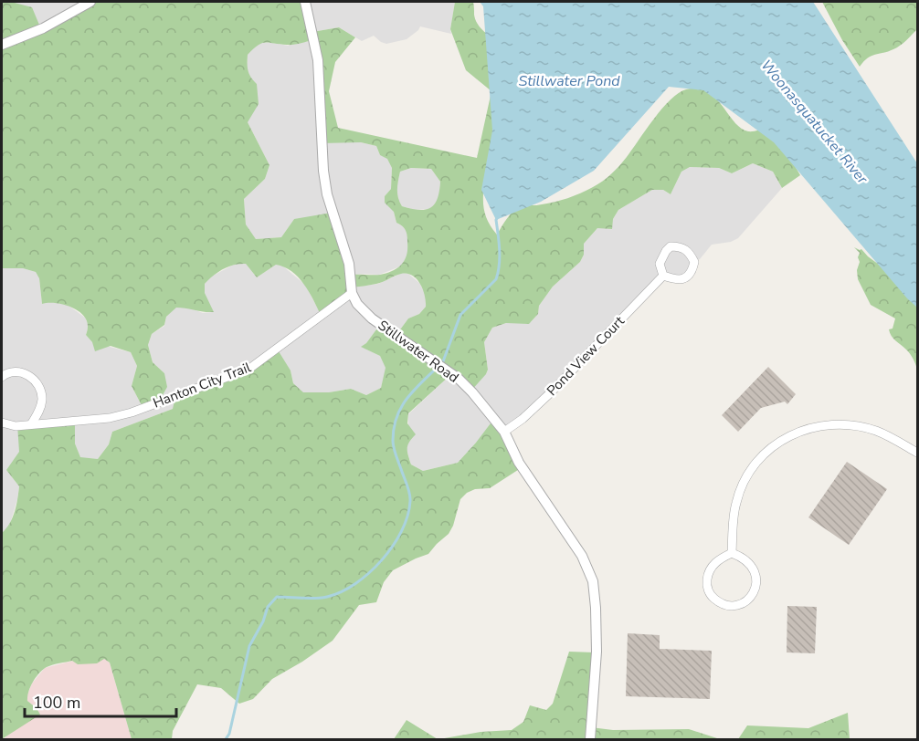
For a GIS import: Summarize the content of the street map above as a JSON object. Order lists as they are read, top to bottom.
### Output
{
  "streets": {
    "street": ["Stillwater Road", "Pond View Court", "Hanton City Trail"]
  },
  "crossings": [
    ["Stillwater Road", "Pond View Court"],
    ["Stillwater Road", "Hanton City Trail"]
  ],
  "water": ["Stillwater Pond", "Woonasquatucket River"],
  "scale_bar": "100 m"
}
